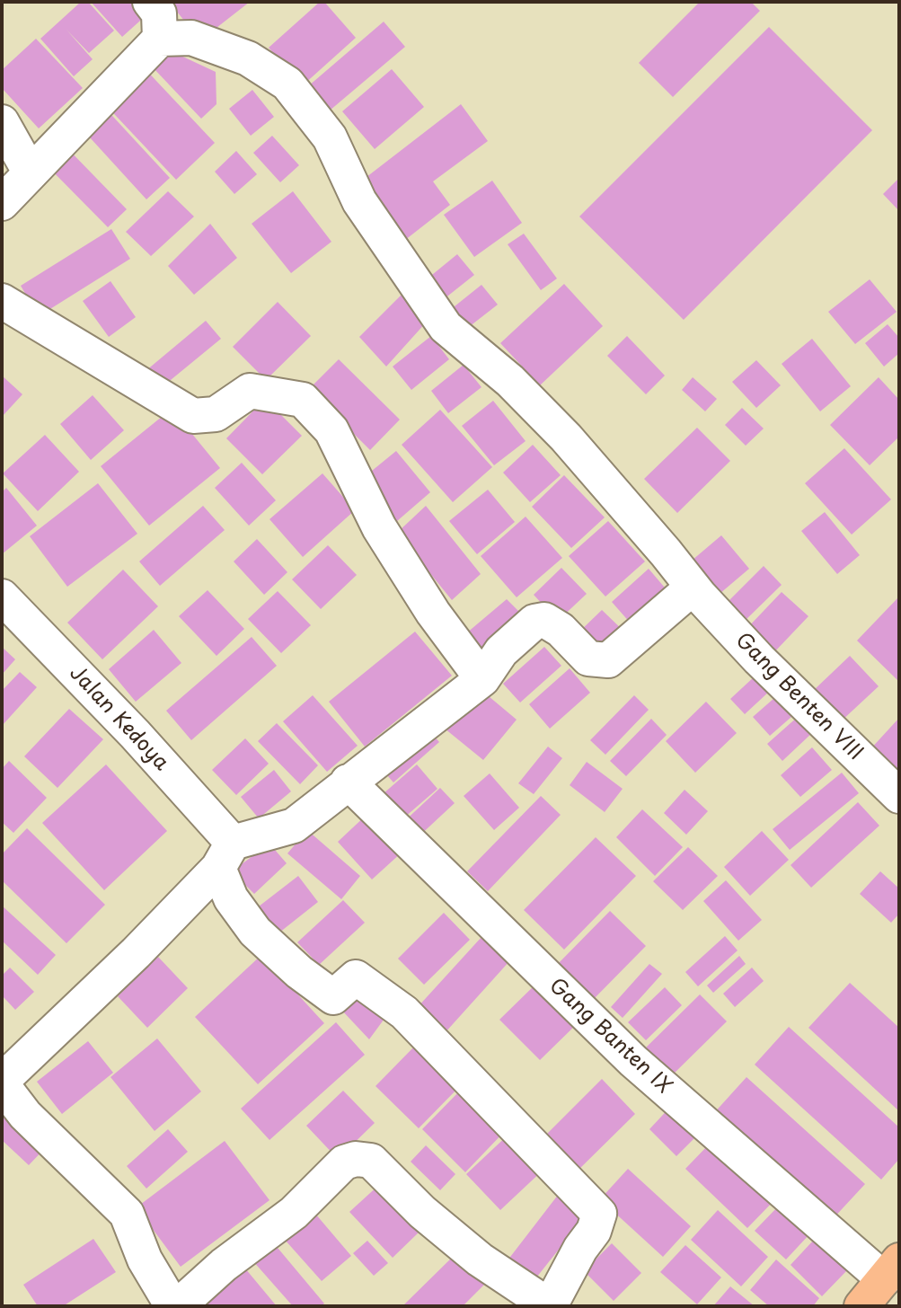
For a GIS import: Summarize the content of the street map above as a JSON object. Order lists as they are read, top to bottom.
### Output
{
  "streets": {
    "street": ["Gang Benten VIII", "Jalan Kedoya", "Gang Banten IX"]
  }
}
